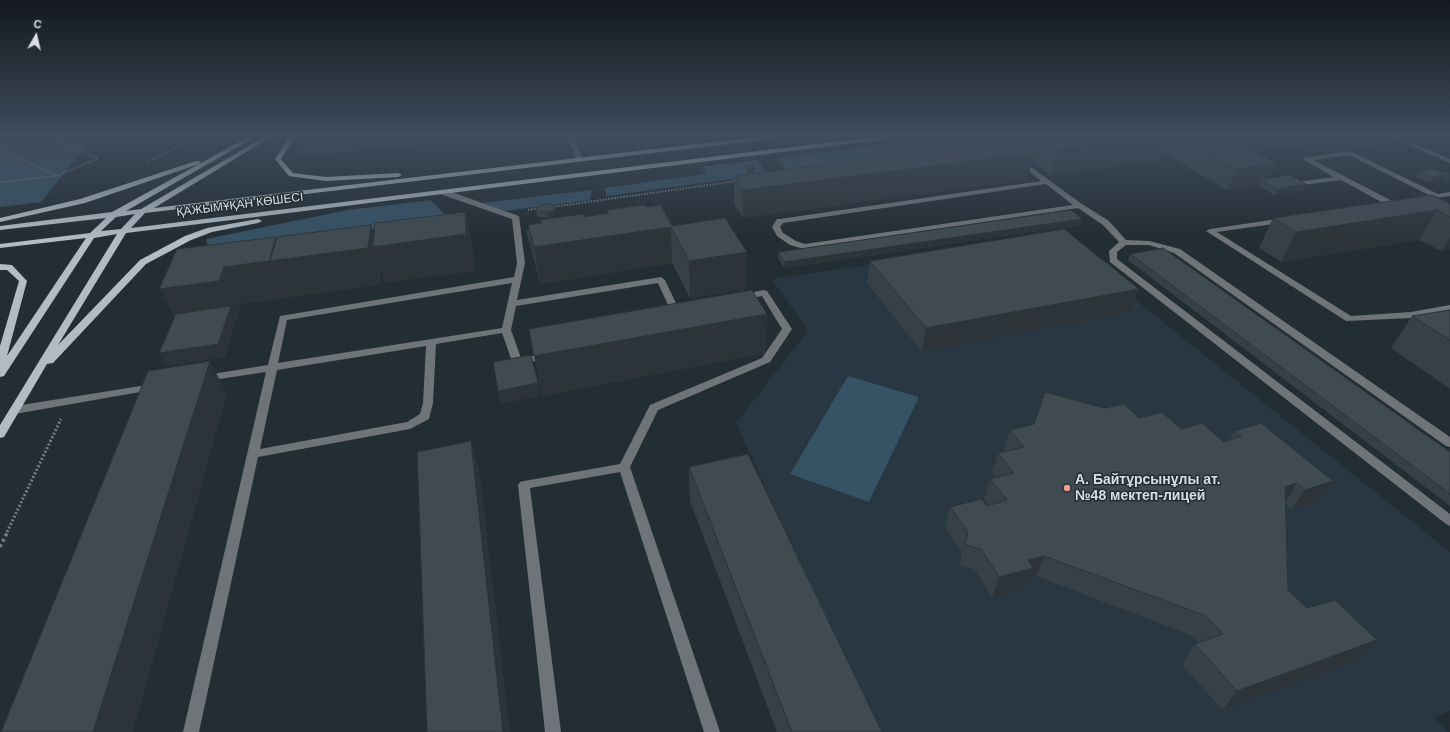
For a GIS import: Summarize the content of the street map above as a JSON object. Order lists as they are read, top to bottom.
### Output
{
  "streets": {
    "main road": ["ҚАЖЫМҰҚАН КӨШЕСІ"]
  },
  "places": ["А. Байтұрсынұлы ат. №48 мектеп-лицей"],
  "north": "top"
}
